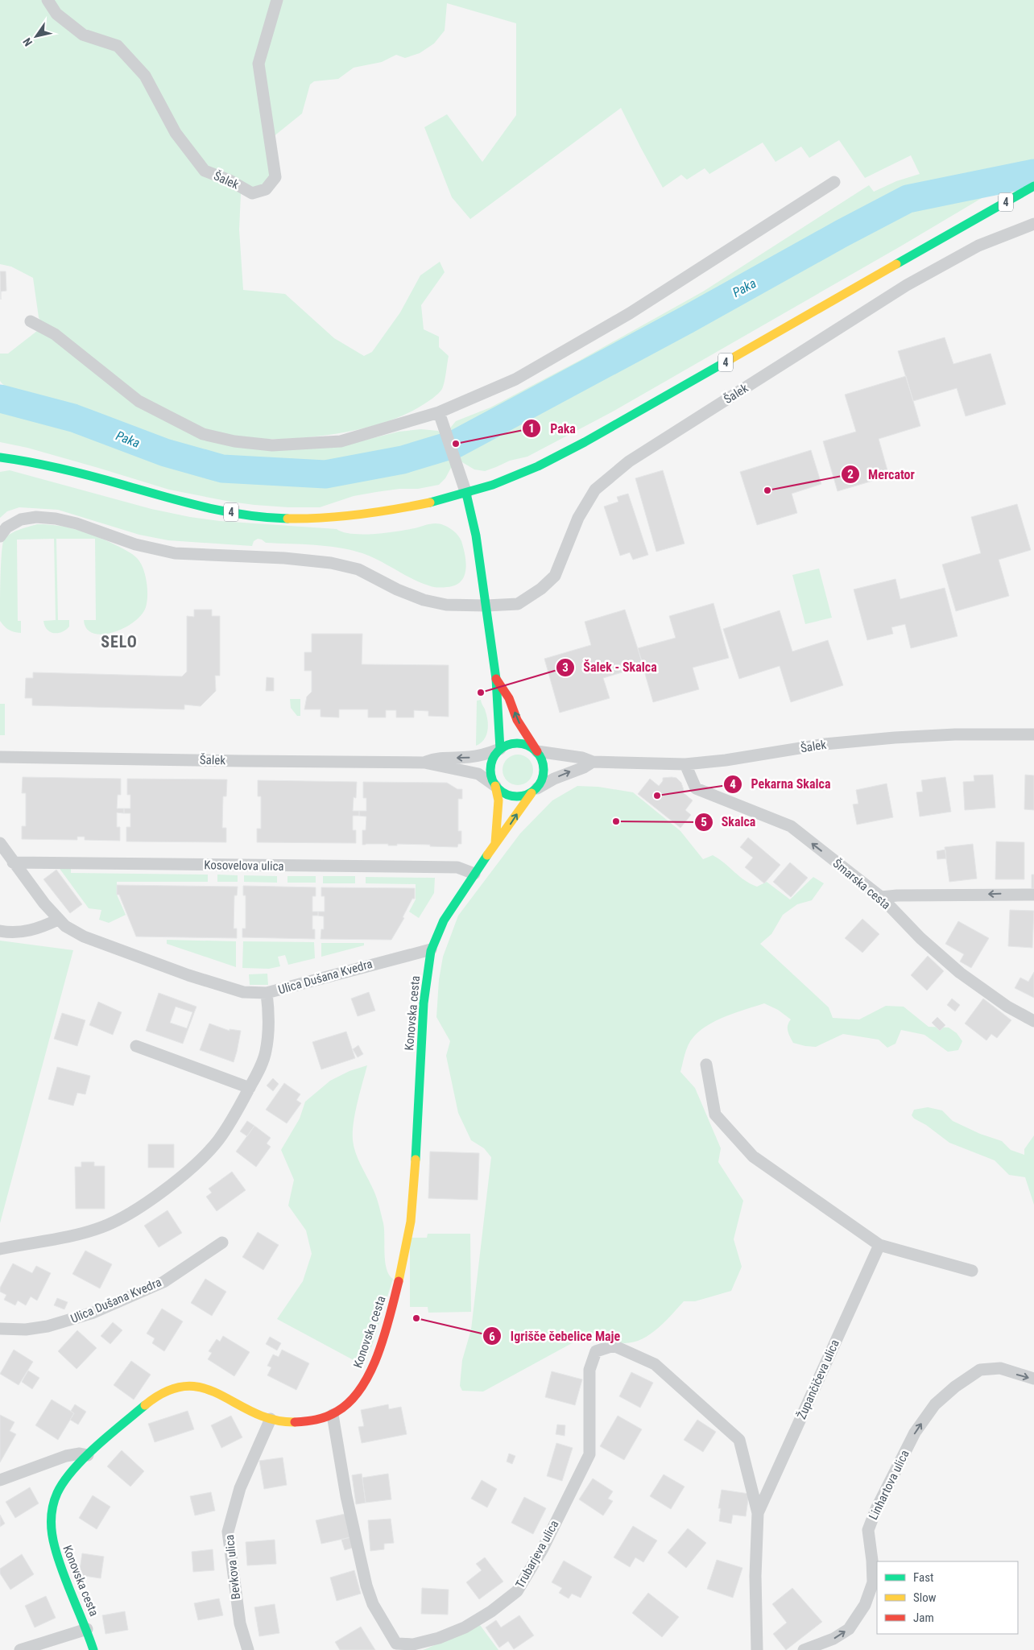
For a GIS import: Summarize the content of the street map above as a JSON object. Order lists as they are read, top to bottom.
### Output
{
  "streets": {
    "street": [
      "Šalek",
      "4",
      "Kosovelova ulica",
      "Šmarska cesta",
      "Ulica Dušana Kvedra",
      "Konovska cesta",
      "Župančičeva ulica",
      "Linhartova ulica",
      "Trubarjeva ulica",
      "Bevkova ulica"
    ]
  },
  "crossings": [
    ["Šalek", "Šmarska cesta"],
    ["Kosovelova ulica", "Konovska cesta"],
    ["Ulica Dušana Kvedra", "Konovska cesta"],
    ["Konovska cesta", "Trubarjeva ulica"],
    ["Konovska cesta", "Bevkova ulica"],
    ["Župančičeva ulica", "Trubarjeva ulica"]
  ],
  "one_way": ["Šmarska cesta", "Linhartova ulica"],
  "districts": ["SELO"],
  "water": ["Paka"],
  "places": [
    "Paka",
    "Mercator",
    "Šalek - Skalca",
    "Pekarna Skalca",
    "Skalca",
    "Igrišče čebelice Maje"
  ],
  "legend": ["Fast", "Slow", "Jam"],
  "north": "bottom left"
}
